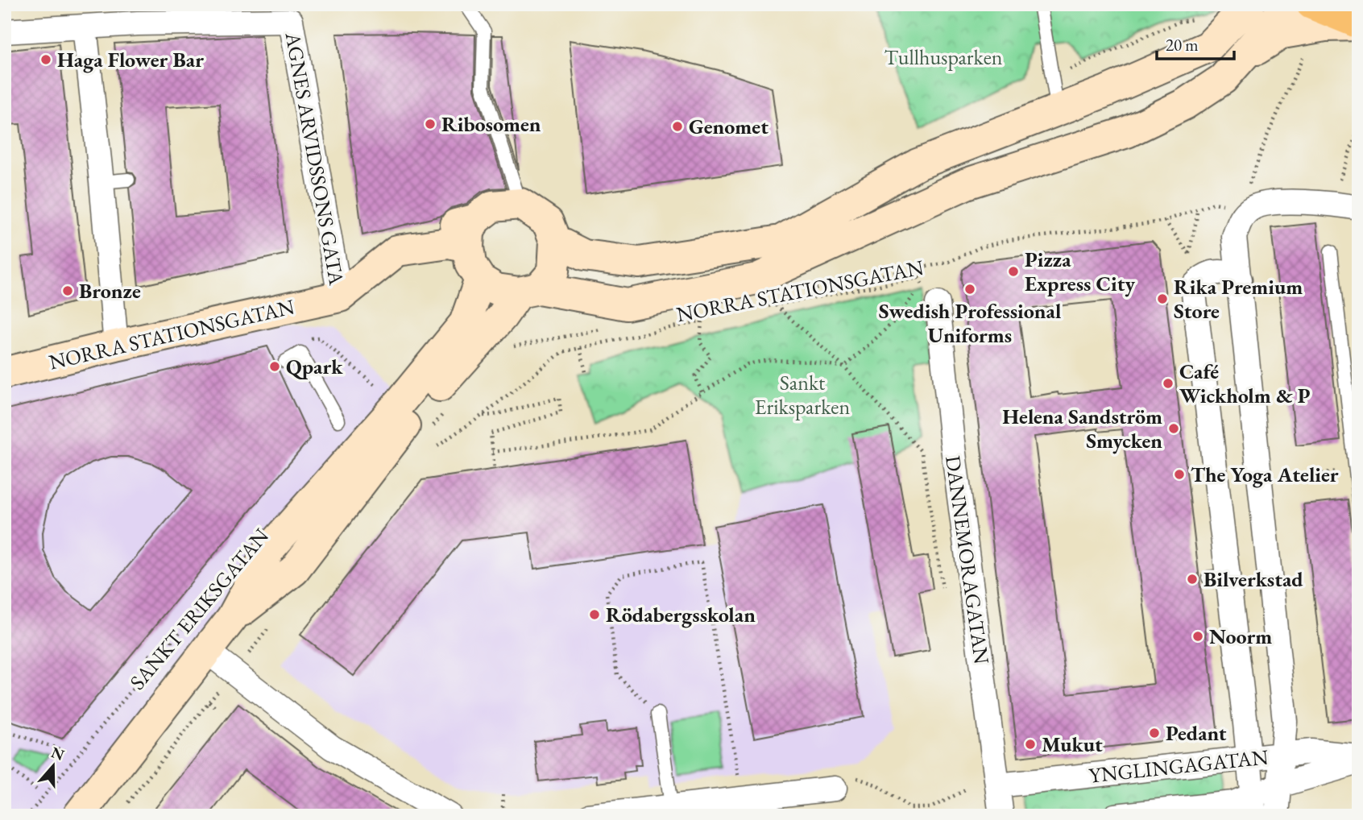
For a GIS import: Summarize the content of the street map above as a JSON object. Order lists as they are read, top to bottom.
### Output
{
  "streets": {
    "main road": ["NORRA STATIONSGATAN", "SANKT ERIKSGATAN"],
    "street": ["AGNES ARVIDSSONS GATA", "DANNEMORAGATAN", "YNGLINGAGATAN"]
  },
  "crossings": [
    ["AGNES ARVIDSSONS GATA", "NORRA STATIONSGATAN"],
    ["NORRA STATIONSGATAN", "SANKT ERIKSGATAN"],
    ["DANNEMORAGATAN", "YNGLINGAGATAN"]
  ],
  "parks": ["Tullhusparken", "Sankt Eriksparken"],
  "places": [
    "Haga Flower Bar",
    "Ribosomen",
    "Genomet",
    "Pizza Express City",
    "Swedish Professional Uniforms",
    "Bronze",
    "Rika Premium Store",
    "Qpark",
    "Café Wickholm & P",
    "Helena Sandström Smycken",
    "The Yoga Atelier",
    "Bilverkstad",
    "Rödabergsskolan",
    "Noorm",
    "Pedant",
    "Mukut"
  ],
  "scale_bar": "20 m",
  "north": "top"
}
